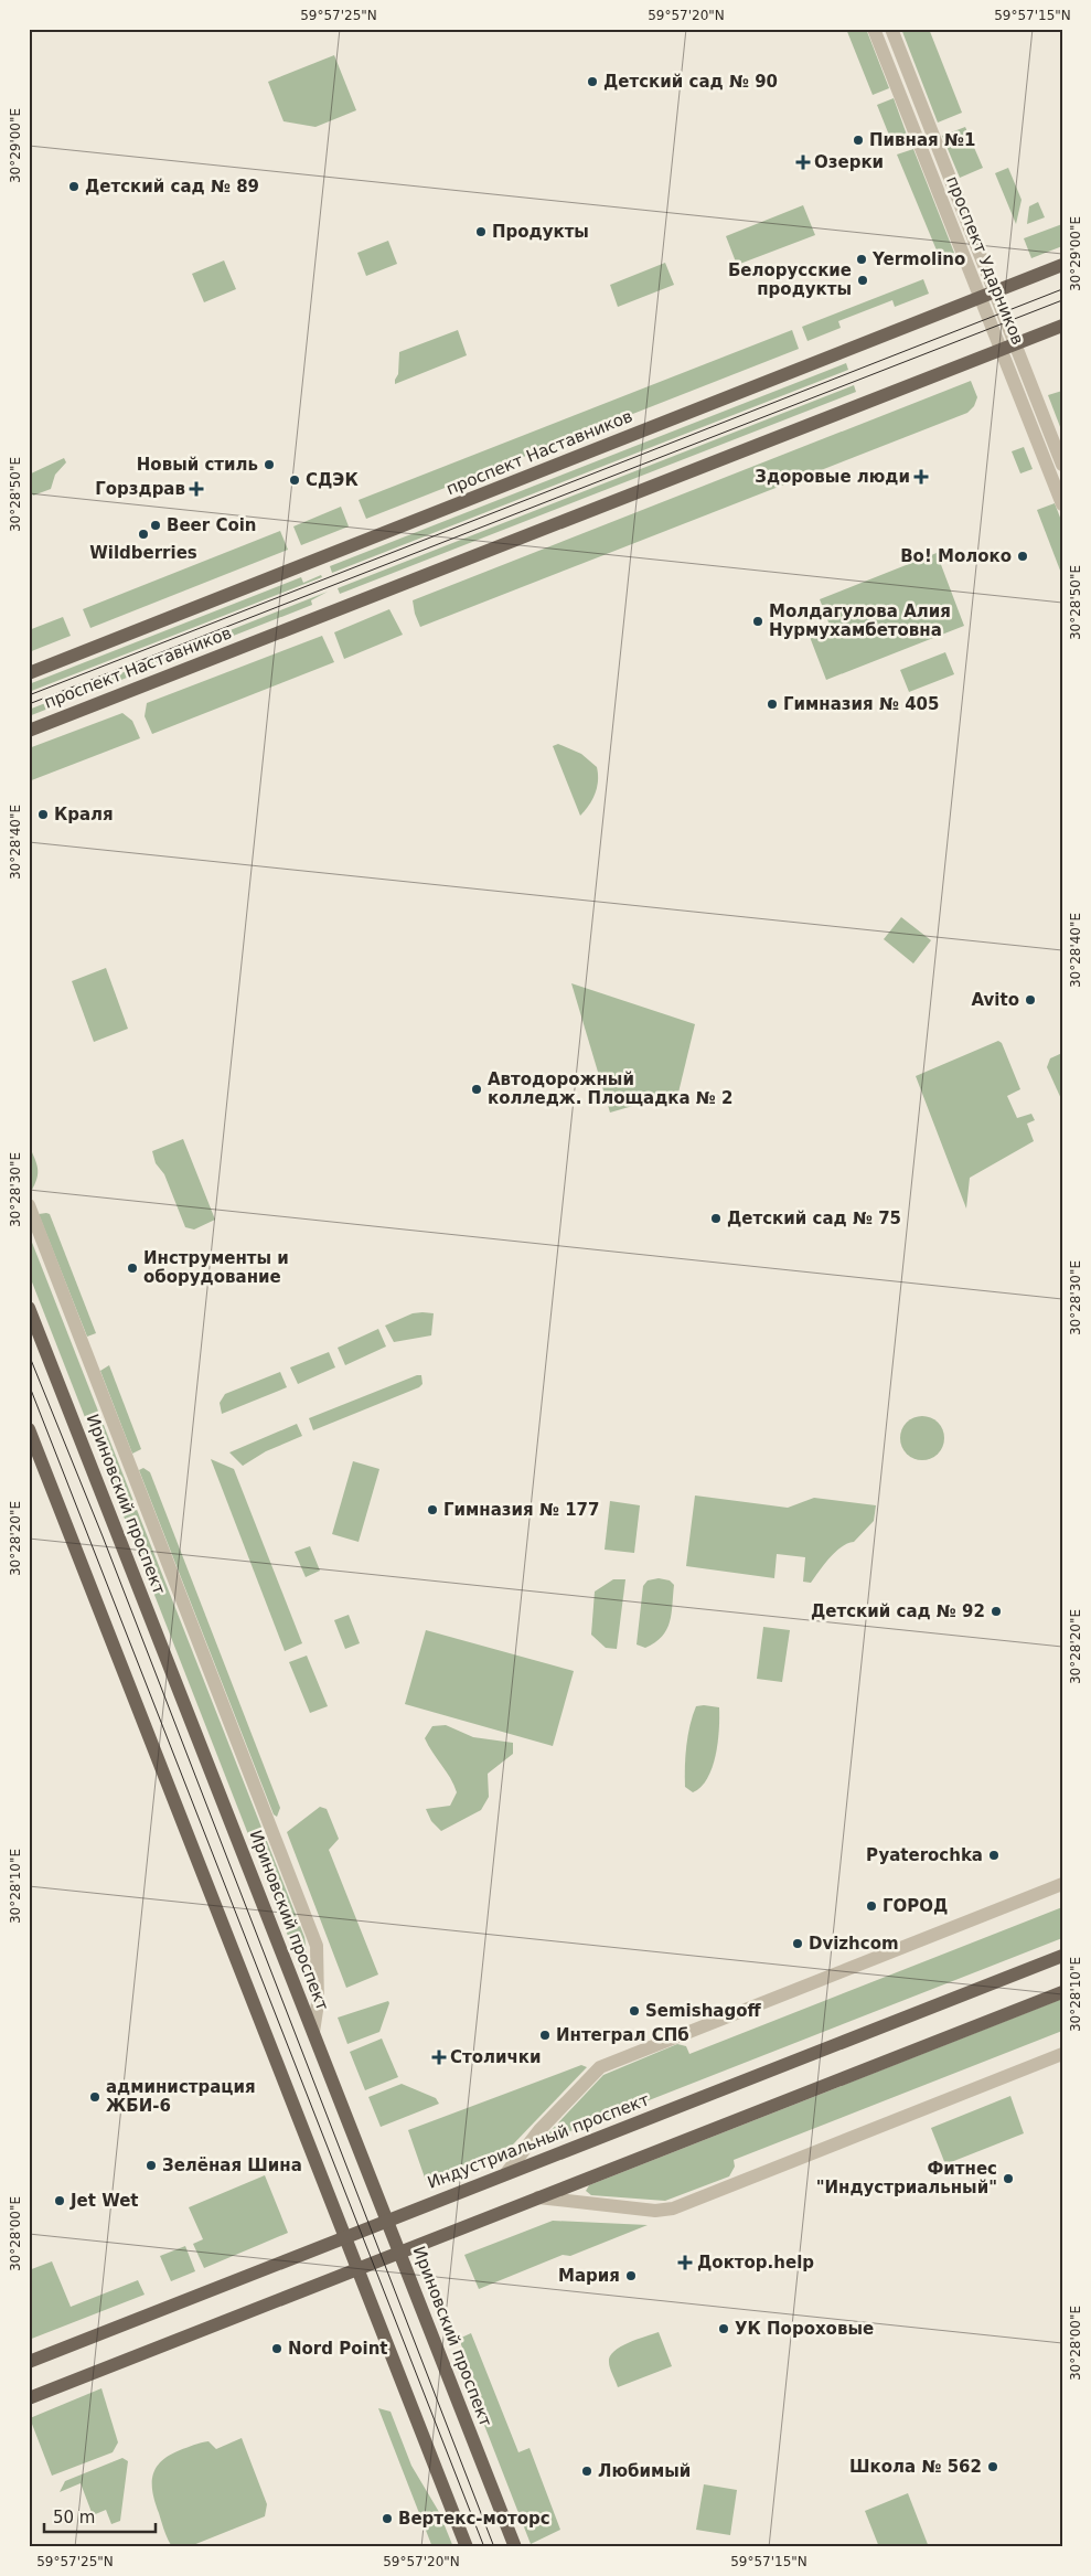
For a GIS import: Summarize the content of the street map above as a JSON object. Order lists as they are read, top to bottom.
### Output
{
  "streets": {
    "main road": ["проспект Наставников", "Ириновский проспект", "Индустриальный проспект"],
    "street": ["проспект Ударников"]
  },
  "crossings": [
    ["проспект Ударников", "проспект Наставников"],
    ["Ириновский проспект", "Индустриальный проспект"]
  ],
  "places": {
    "other": [
      "Детский сад № 90",
      "Пивная №1",
      "Детский сад № 89",
      "Продукты",
      "Yermolino",
      "Белорусские продукты",
      "Новый стиль",
      "СДЭК",
      "Beer Coin",
      "Wildberries",
      "Во! Молоко",
      "Молдагулова Алия Нурмухамбетовна",
      "Гимназия № 405",
      "Краля",
      "Avito",
      "Автодорожный колледж. Площадка № 2",
      "Детский сад № 75",
      "Инструменты и оборудование",
      "Гимназия № 177",
      "Детский сад № 92",
      "Pyaterochka",
      "ГОРОД",
      "Dvizhcom",
      "Semishagoff",
      "Интеграл СПб",
      "администрация ЖБИ-6",
      "Зелёная Шина",
      "Фитнес \"Индустриальный\"",
      "Jet Wet",
      "Мария",
      "УК Пороховые",
      "Nord Point",
      "Школа № 562",
      "Любимый",
      "Вертекс-моторс"
    ],
    "health": [
      "Озерки",
      "Здоровые люди",
      "Горздрав",
      "Столички",
      "Доктор.help"
    ]
  },
  "scale_bar": "50 m",
  "coordinates": [
    "59°57'25\"N",
    "59°57'20\"N",
    "59°57'15\"N",
    "30°29'00\"E",
    "30°28'50\"E",
    "30°28'40\"E",
    "30°28'30\"E",
    "30°28'20\"E",
    "30°28'10\"E",
    "30°28'00\"E"
  ]
}
